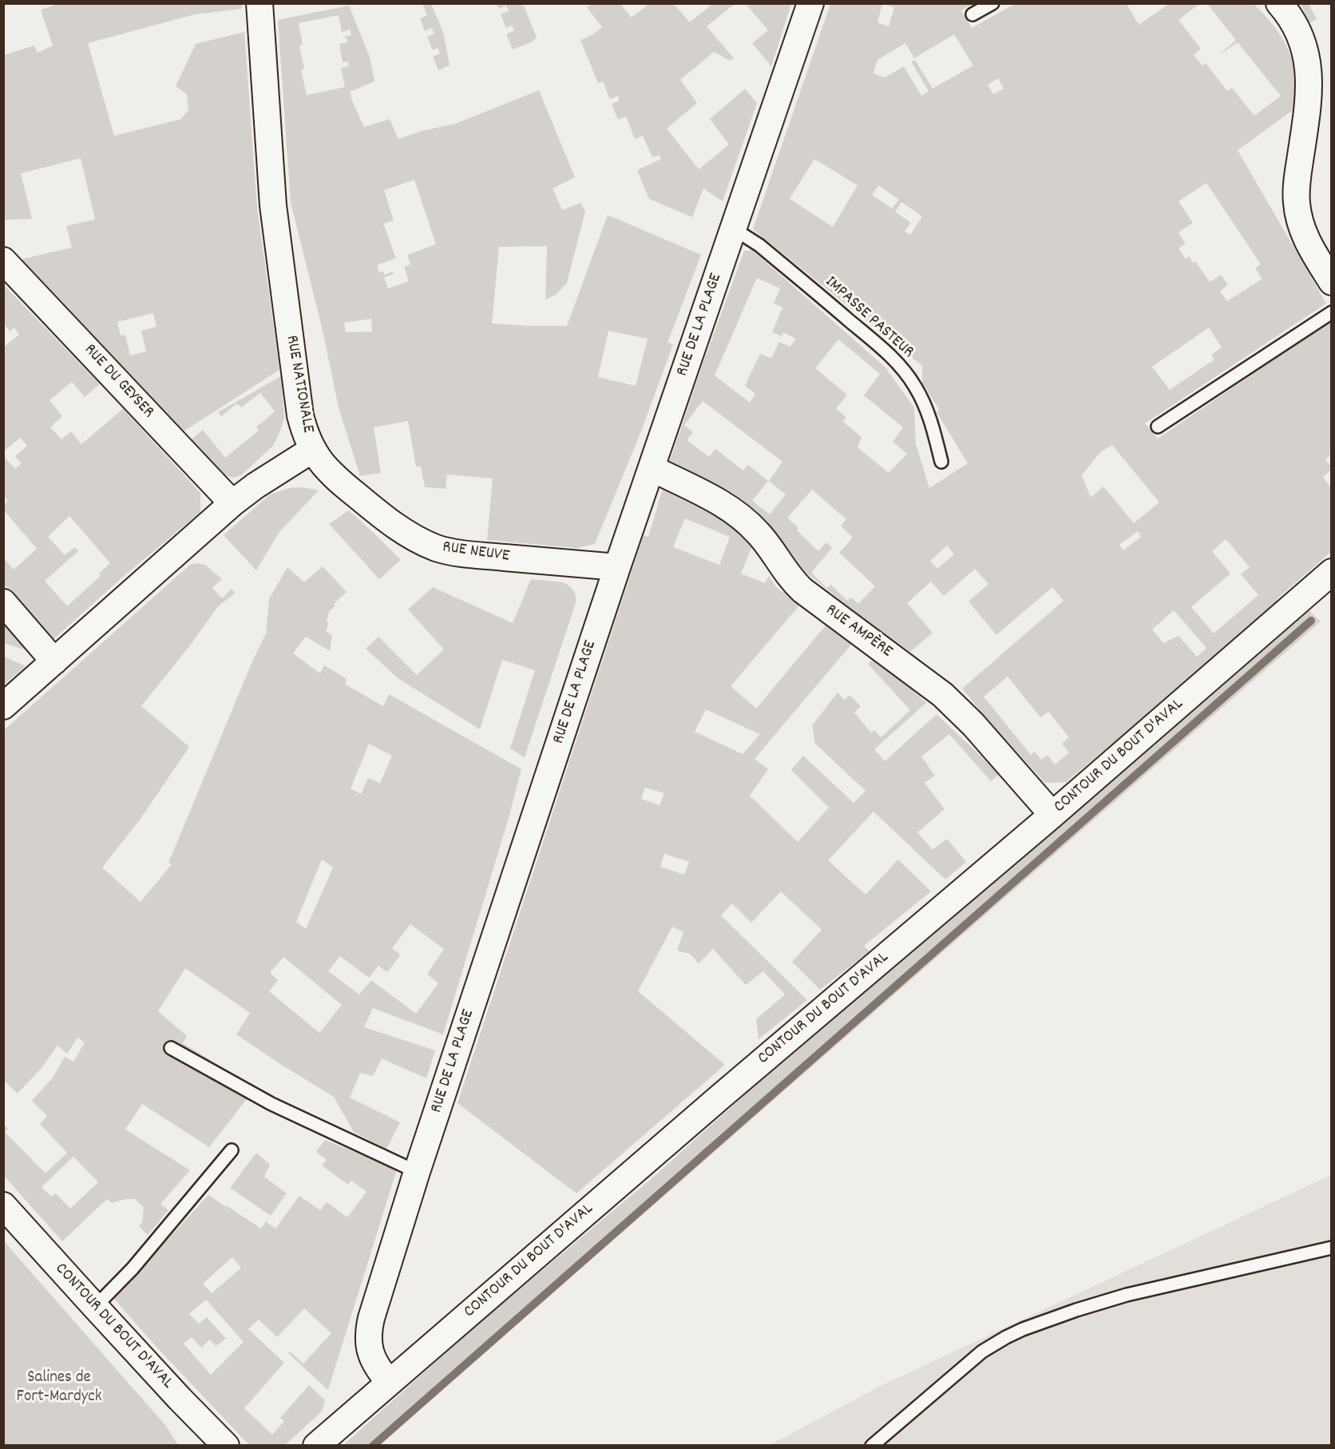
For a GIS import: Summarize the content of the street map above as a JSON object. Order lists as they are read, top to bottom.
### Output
{
  "streets": {
    "street": [
      "RUE DE LA PLAGE",
      "RUE DU GEYSER",
      "RUE NATIONALE",
      "RUE NEUVE",
      "RUE AMPÈRE",
      "CONTOUR DU BOUT D'AVAL"
    ],
    "lane": ["IMPASSE PASTEUR"]
  },
  "crossings": [
    ["IMPASSE PASTEUR", "RUE DE LA PLAGE"],
    ["RUE DE LA PLAGE", "RUE NEUVE"],
    ["RUE DE LA PLAGE", "RUE AMPÈRE"],
    ["RUE DE LA PLAGE", "CONTOUR DU BOUT D'AVAL"],
    ["RUE DU GEYSER", "RUE NATIONALE"],
    ["RUE NATIONALE", "RUE NEUVE"],
    ["RUE AMPÈRE", "CONTOUR DU BOUT D'AVAL"]
  ],
  "parks": ["Salines de Fort-Mardyck"]
}
